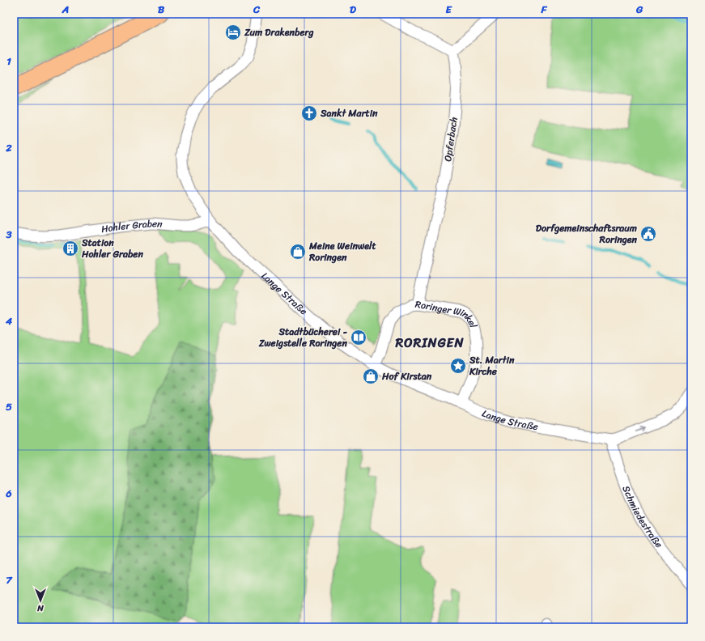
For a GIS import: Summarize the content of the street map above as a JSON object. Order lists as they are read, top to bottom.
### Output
{
  "streets": {
    "street": [
      "Opferbach",
      "Hohler Graben",
      "Lange Straße",
      "Roringer Winkel",
      "Schmiedestraße"
    ]
  },
  "crossings": [
    ["Opferbach", "Lange Straße"],
    ["Opferbach", "Roringer Winkel"],
    ["Hohler Graben", "Lange Straße"],
    ["Lange Straße", "Roringer Winkel"],
    ["Lange Straße", "Schmiedestraße"]
  ],
  "districts": ["RORINGEN"],
  "places": {
    "hotel": ["Zum Drakenberg"],
    "church": ["Sankt Martin"],
    "public building": ["Dorfgemeinschaftsraum Roringen"],
    "building": ["Station Hohler Graben"],
    "shop": ["Meine Weinwelt Roringen", "Hof Kirstan"],
    "library": ["Stadtbücherei - Zweigstelle Roringen"],
    "place": ["St. Martin Kirche"]
  },
  "north": "bottom",
  "grid": {
    "columns": [
      "A",
      "B",
      "C",
      "D",
      "E",
      "F",
      "G"
    ],
    "rows": [
      "1",
      "2",
      "3",
      "4",
      "5",
      "6",
      "7"
    ]
  }
}
